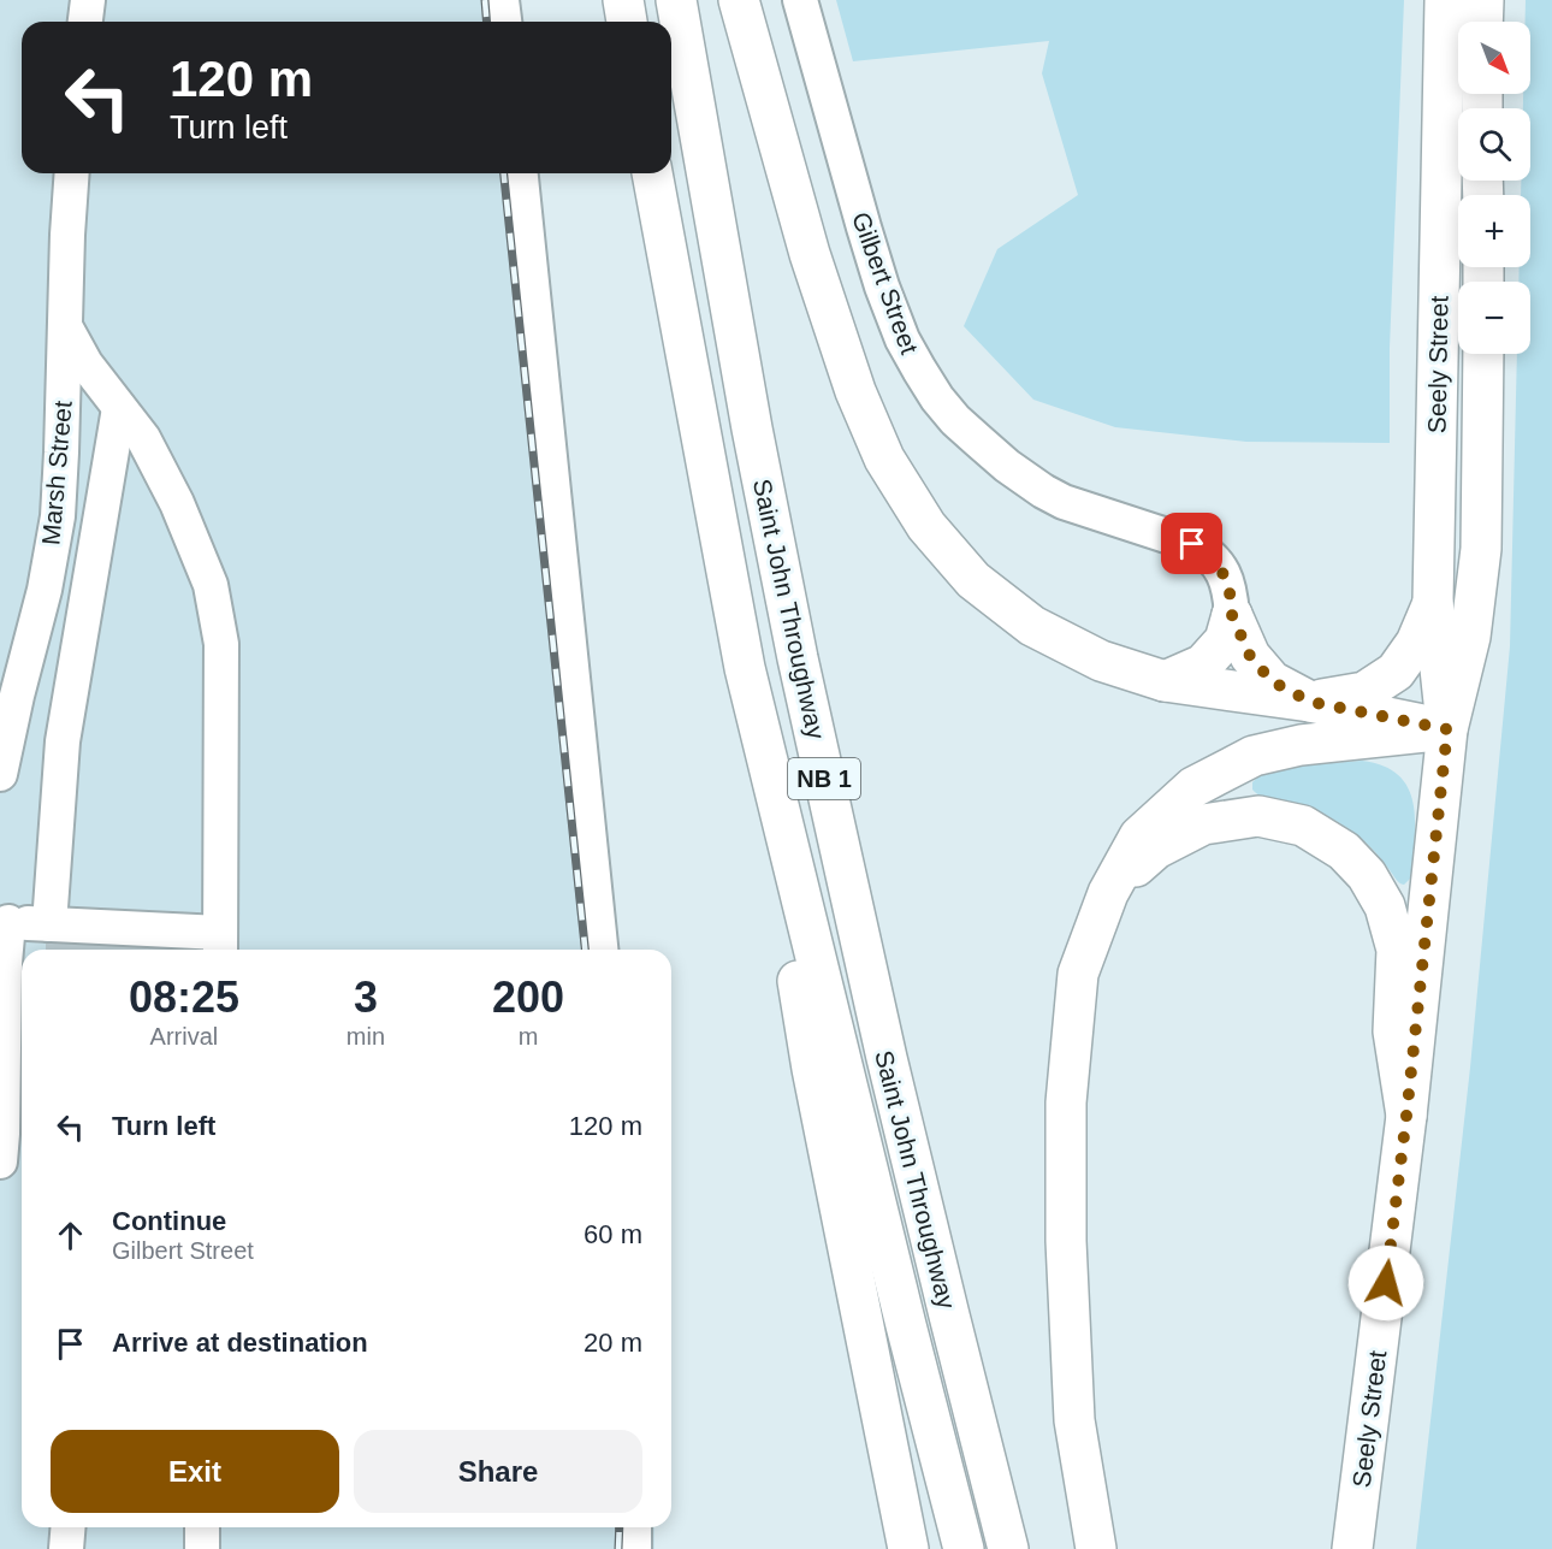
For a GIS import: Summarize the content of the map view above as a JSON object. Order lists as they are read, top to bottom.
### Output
{
  "streets": {
    "main road": ["Seely Street", "Saint John Throughway", "NB 1"],
    "street": ["Gilbert Street", "Marsh Street"]
  },
  "north": "bottom right",
  "page": {
    "map_buttons": ["+", "−"],
    "turn": ["120 m", "Turn left"],
    "eta": [
      "08:25",
      "Arrival",
      "3",
      "min",
      "200",
      "m"
    ],
    "list": [
      {
        "name": "Turn left",
        "value": "120 m"
      },
      {
        "name": "Continue",
        "note": "Gilbert Street",
        "value": "60 m"
      },
      {
        "name": "Arrive at destination",
        "value": "20 m"
      }
    ],
    "buttons": ["Exit", "Share"]
  }
}
